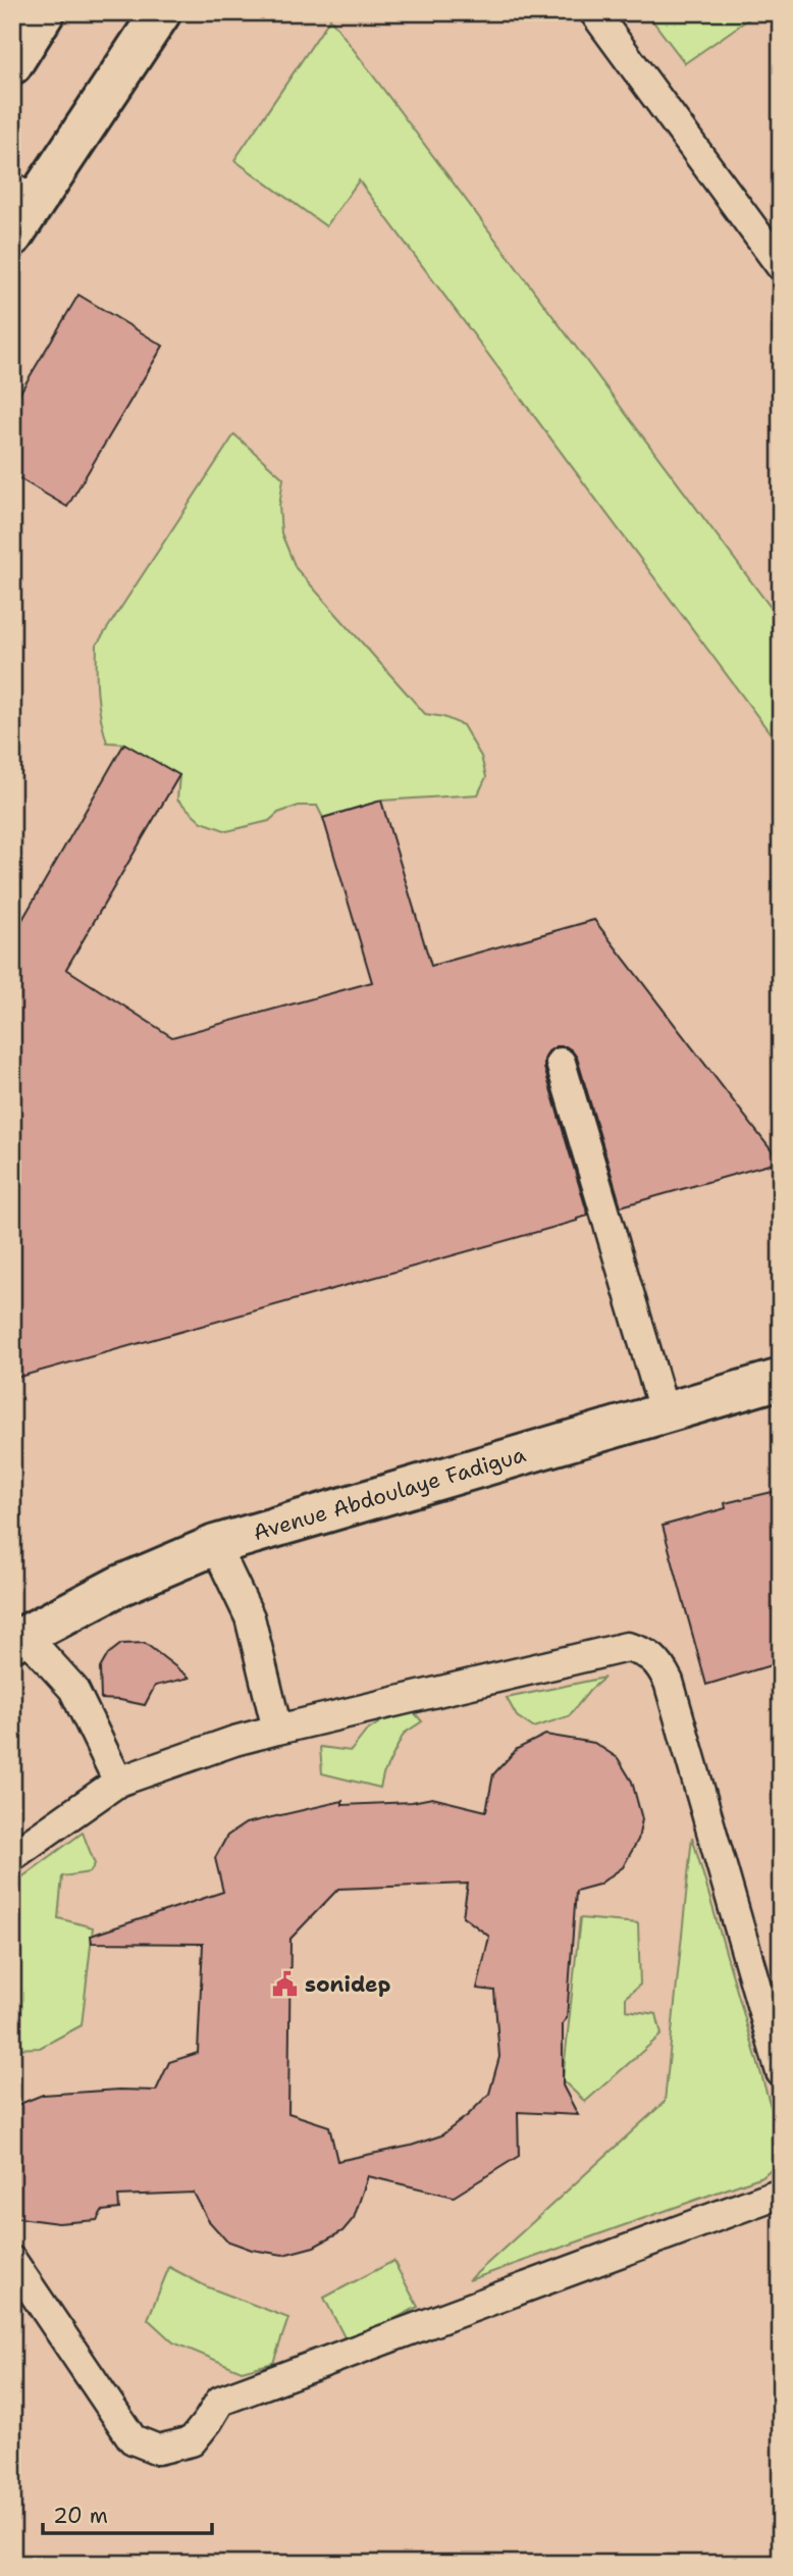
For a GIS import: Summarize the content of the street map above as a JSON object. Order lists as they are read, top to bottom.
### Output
{
  "streets": {
    "street": ["Avenue Abdoulaye Fadigua"]
  },
  "places": {
    "public building": ["sonidep"]
  },
  "scale_bar": "20 m"
}
